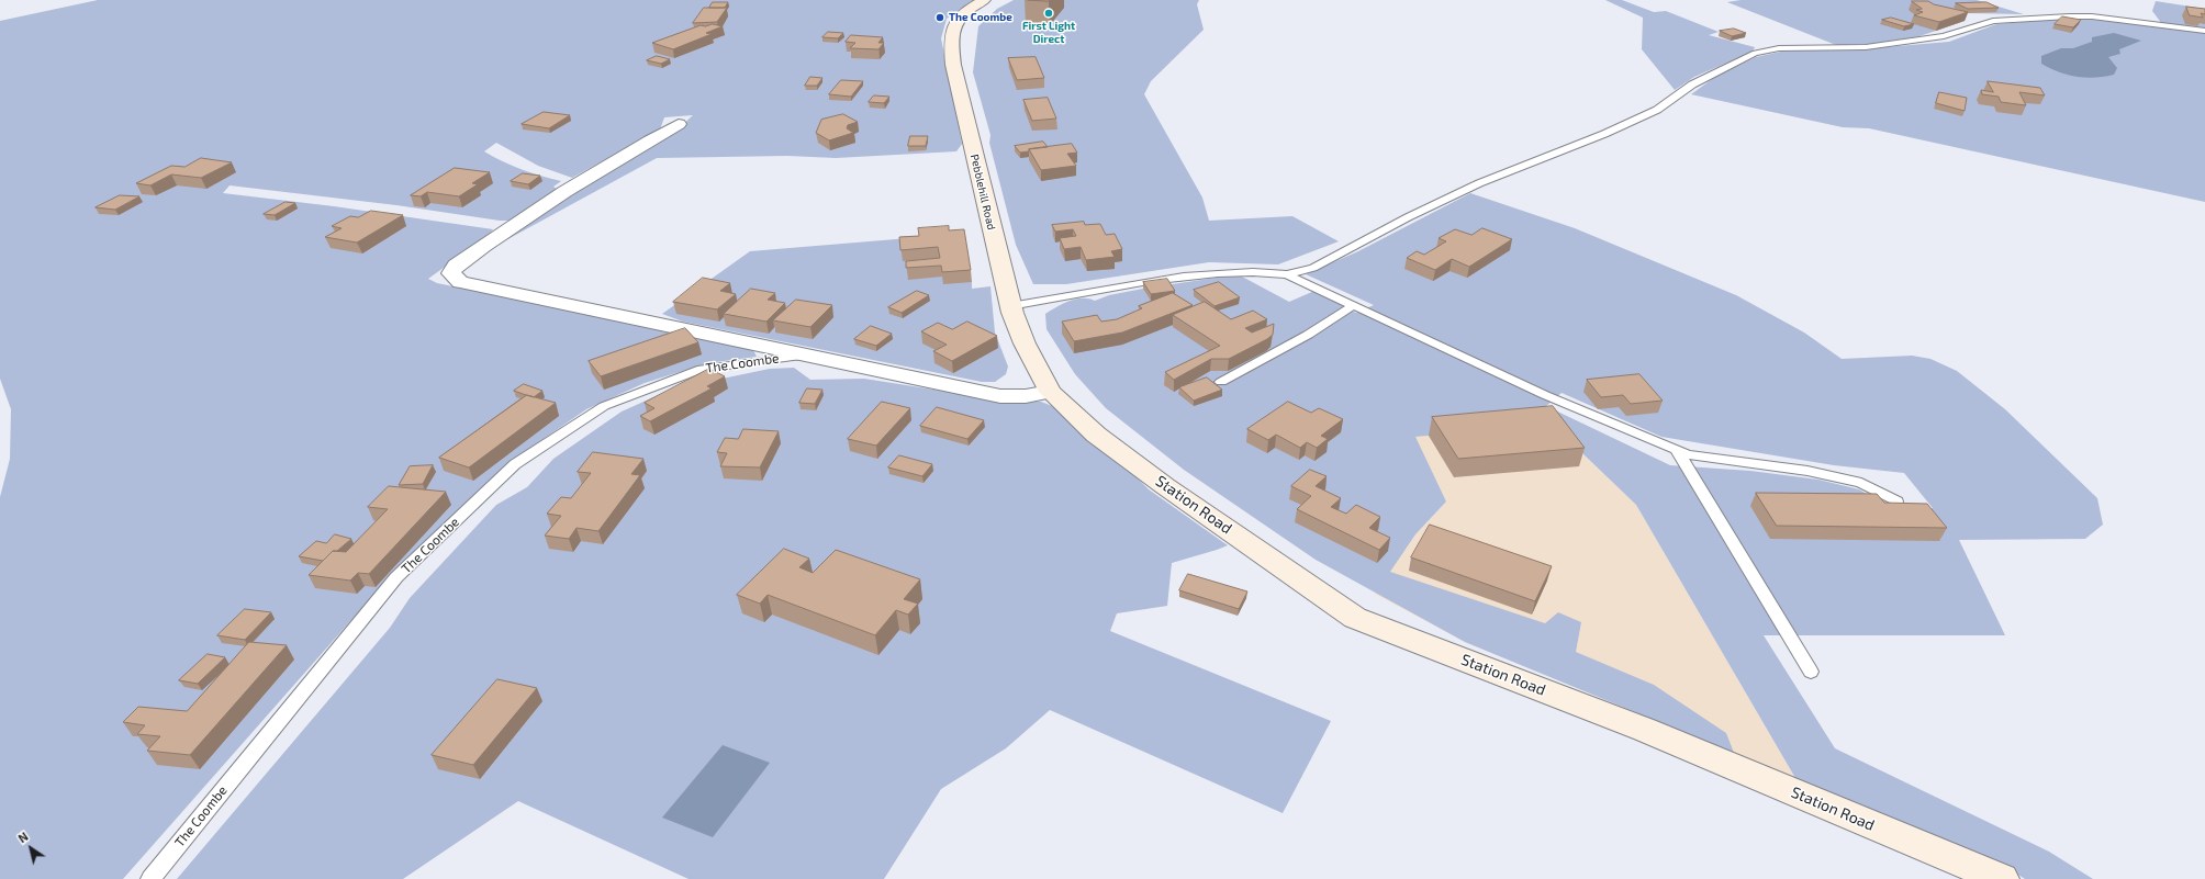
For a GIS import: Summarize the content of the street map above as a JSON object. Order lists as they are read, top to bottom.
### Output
{
  "streets": {
    "main road": ["Pebblehill Road", "Station Road"],
    "street": ["The Coombe"]
  },
  "crossings": [
    ["Pebblehill Road", "The Coombe"],
    ["Pebblehill Road", "Station Road"],
    ["The Coombe", "Station Road"]
  ],
  "places": ["First Light Direct", "The Coombe"],
  "north": "top left"
}
